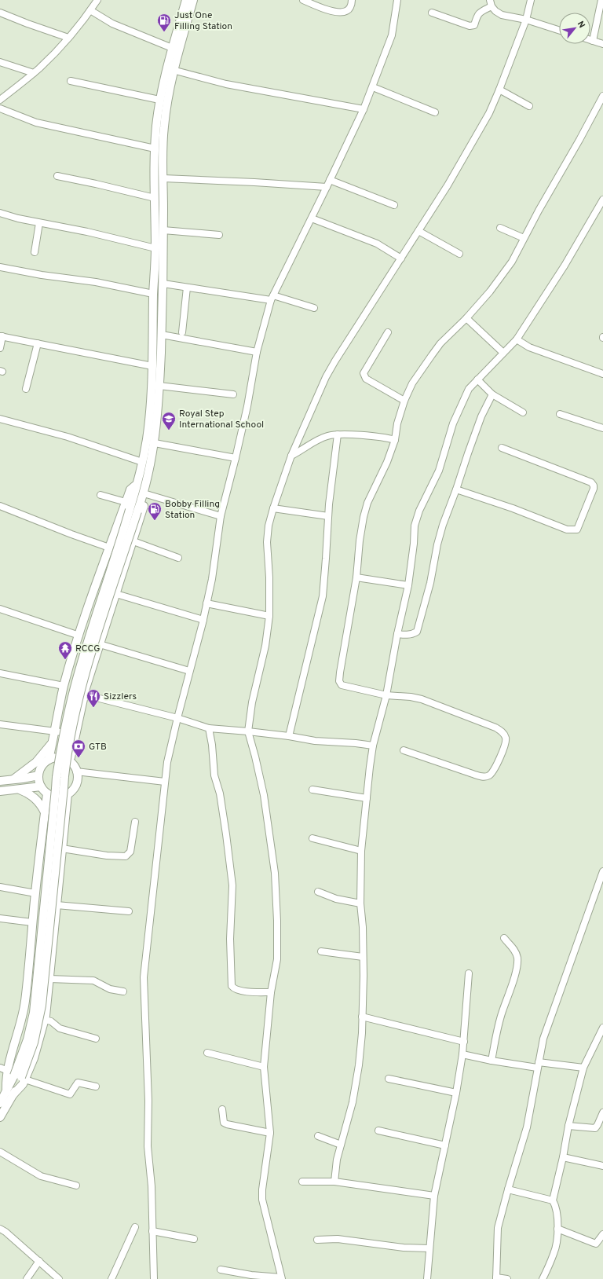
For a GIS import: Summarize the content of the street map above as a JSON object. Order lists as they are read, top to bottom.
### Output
{
  "places": {
    "fuel station": ["Just One Filling Station", "Bobby Filling Station"],
    "school or university": ["Royal Step International School"],
    "temple": ["RCCG"],
    "restaurant": ["Sizzlers"],
    "bank": ["GTB"]
  },
  "north": "top right"
}
